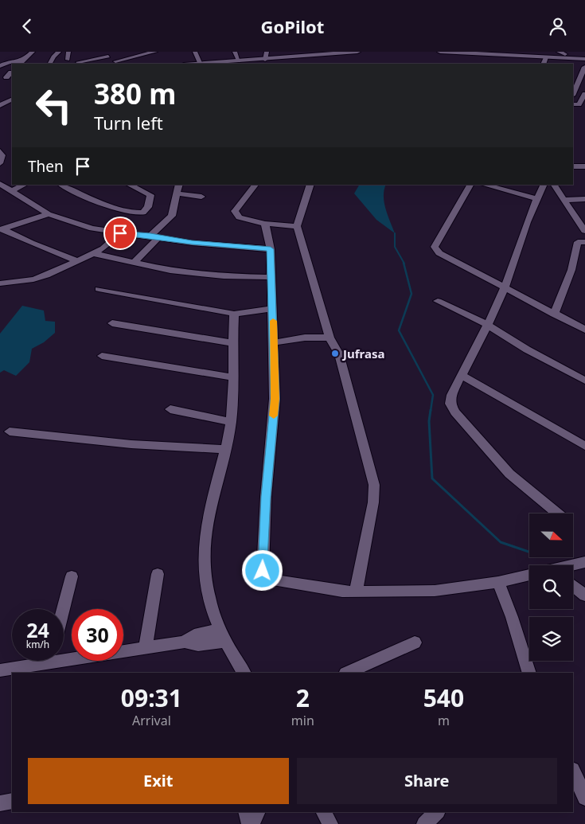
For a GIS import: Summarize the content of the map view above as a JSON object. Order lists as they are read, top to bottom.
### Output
{
  "places": ["Jufrasa"],
  "north": "right",
  "page": {
    "header": "GoPilot",
    "turn": ["380 m", "Turn left"],
    "then": "Then",
    "speed": "24 km/h",
    "limit": "30",
    "eta": [
      "09:31",
      "Arrival",
      "2",
      "min",
      "540",
      "m"
    ],
    "buttons": ["Exit", "Share"]
  }
}
